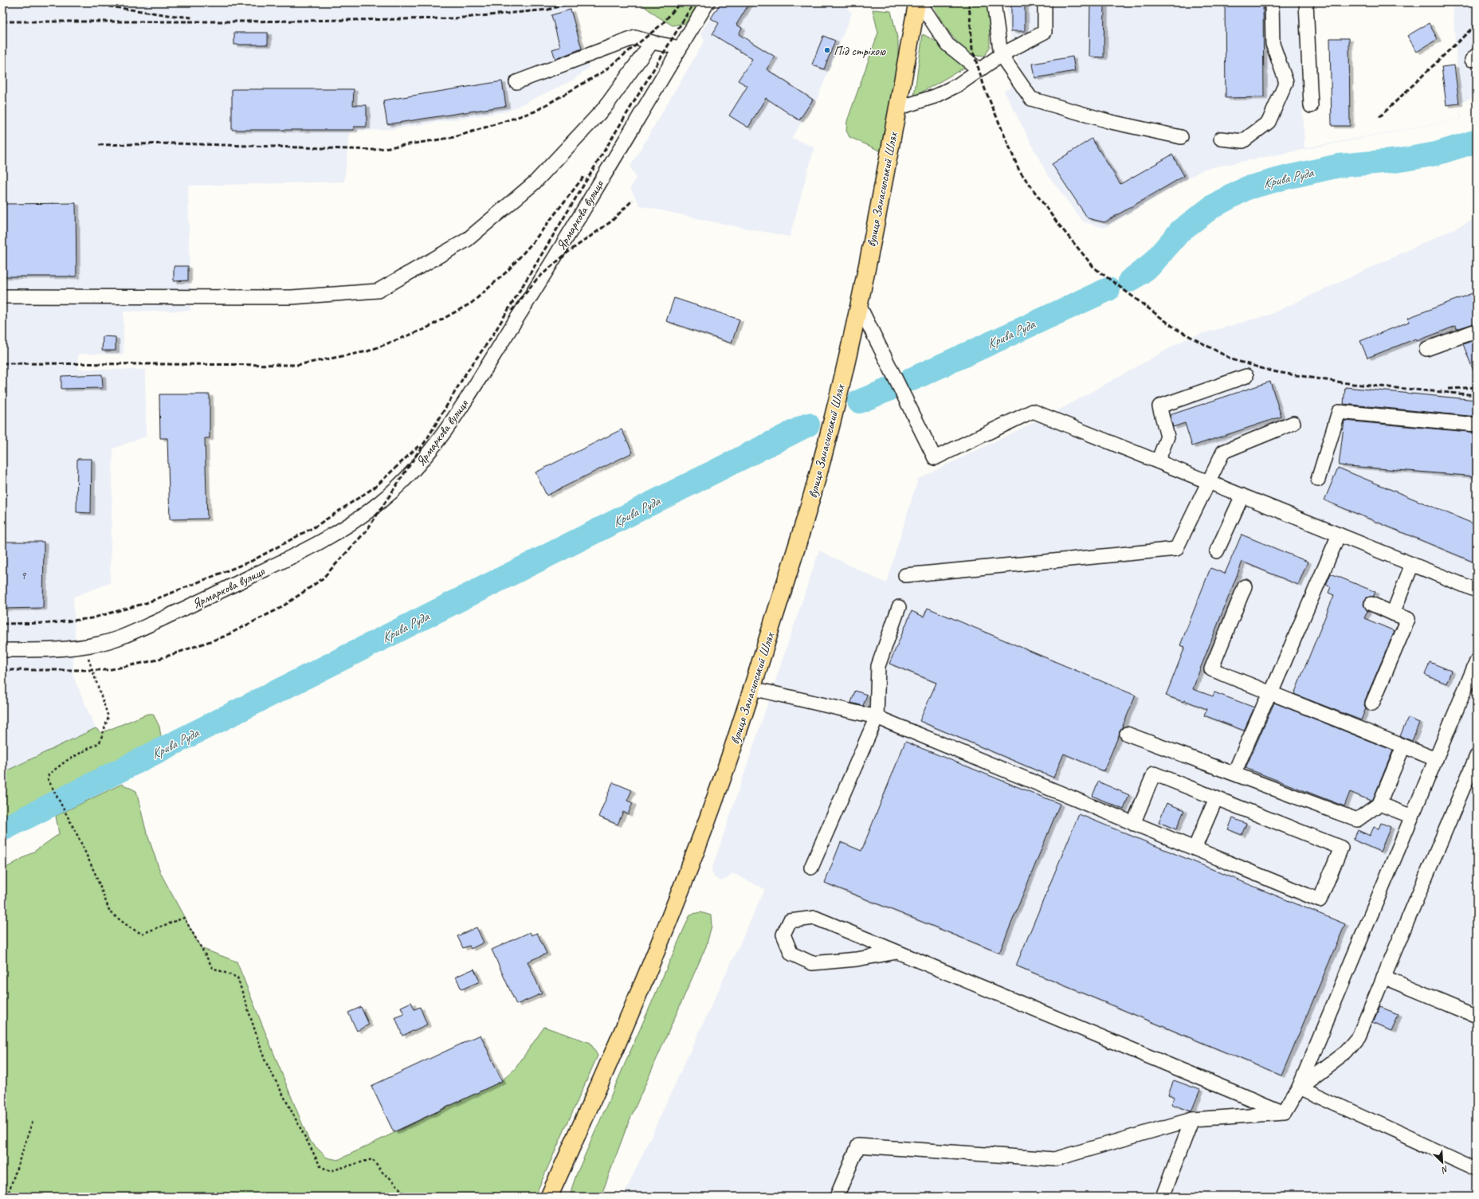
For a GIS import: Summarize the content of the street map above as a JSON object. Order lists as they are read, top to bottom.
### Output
{
  "streets": {
    "main road": ["вулиця Занасипський Шлях"],
    "street": ["Ярмаркова вулиця"]
  },
  "water": ["Крива Руда"],
  "places": ["Під стріхою"],
  "house_numbers": ["9"],
  "north": "bottom right"
}
